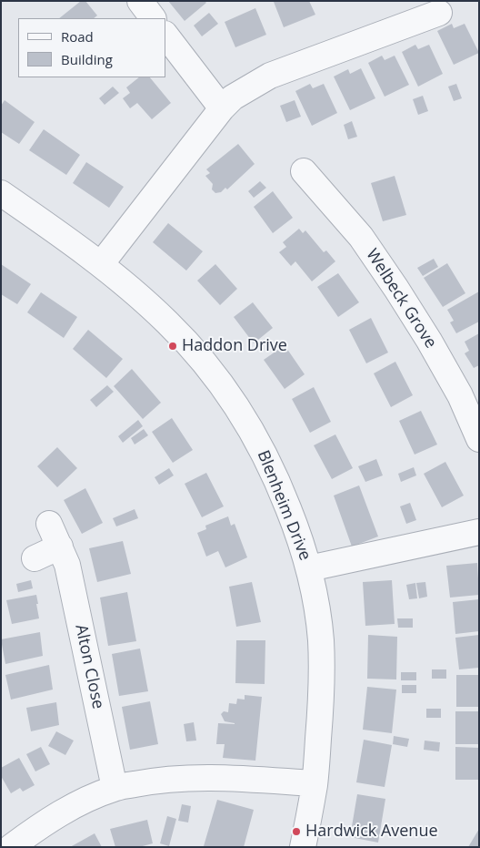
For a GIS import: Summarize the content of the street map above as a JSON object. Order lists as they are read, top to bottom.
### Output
{
  "streets": {
    "street": ["Welbeck Grove", "Blenheim Drive", "Alton Close"]
  },
  "places": ["Haddon Drive", "Hardwick Avenue"],
  "legend": ["Road", "Building"]
}
